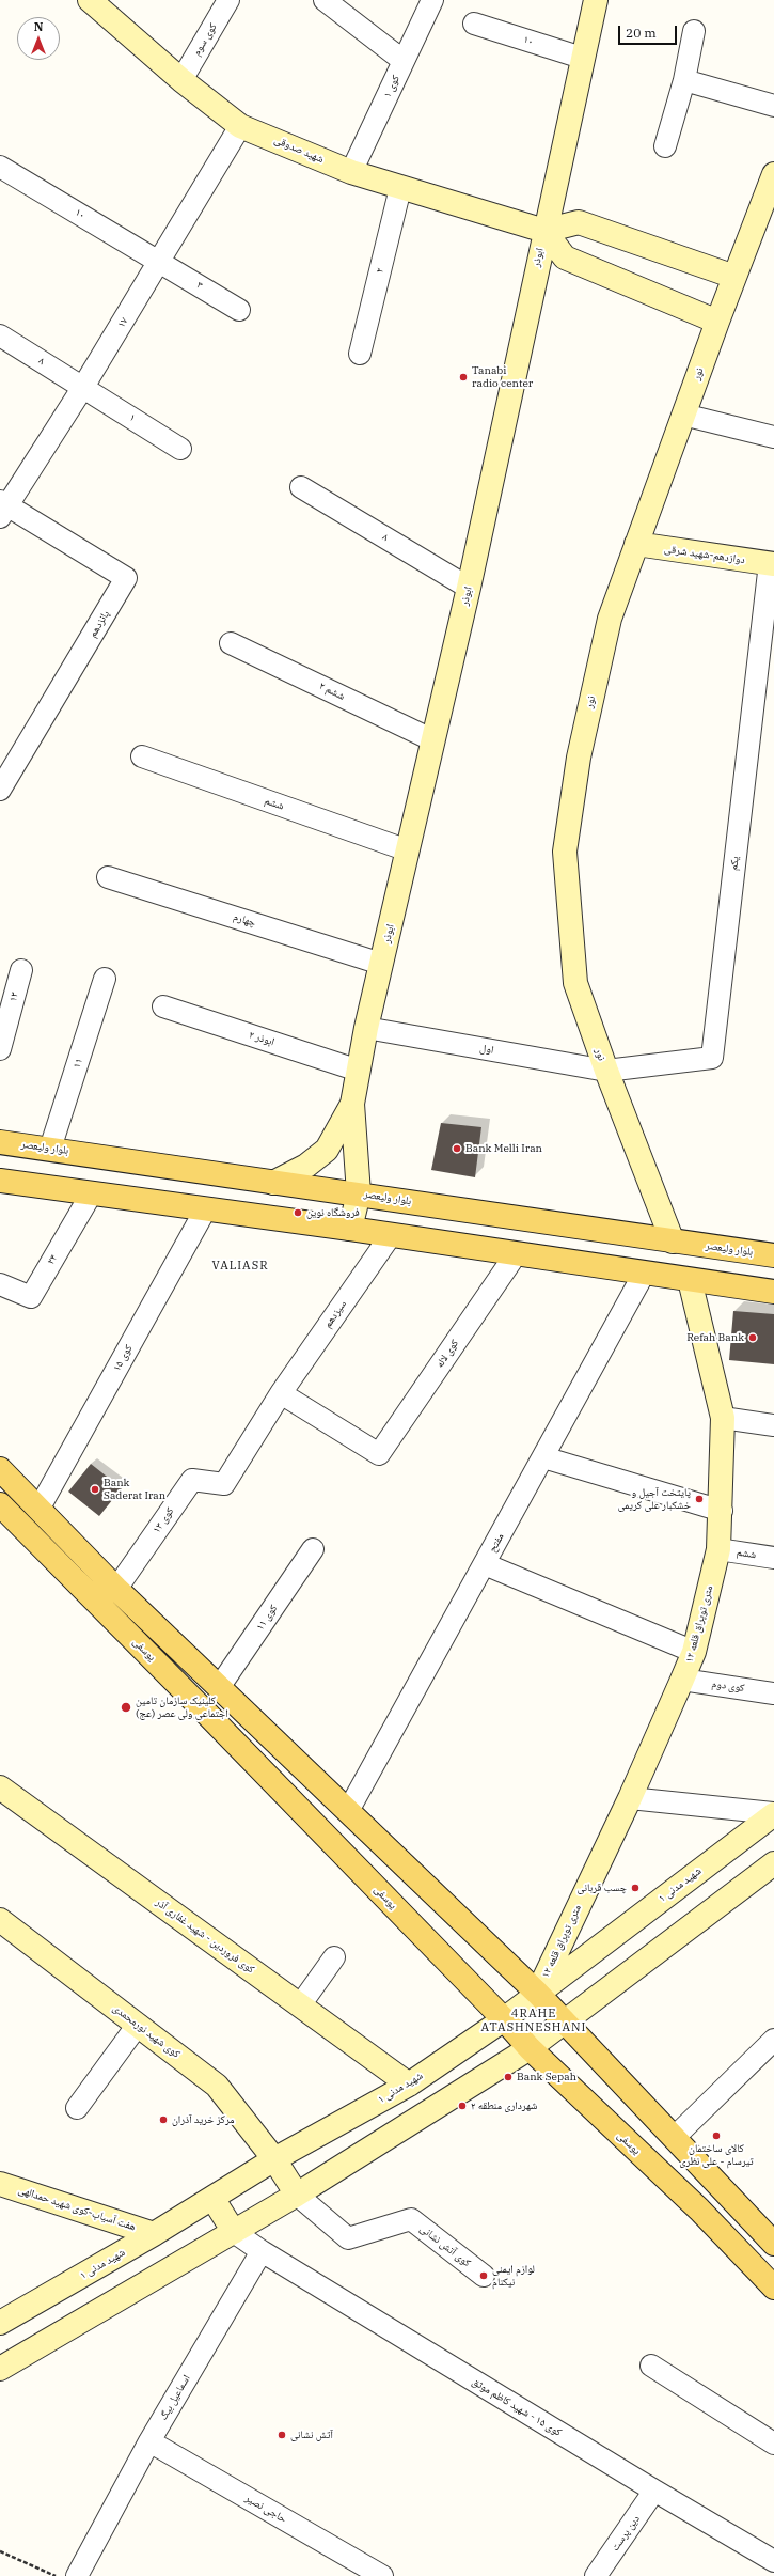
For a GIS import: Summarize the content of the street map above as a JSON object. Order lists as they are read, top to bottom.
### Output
{
  "streets": {
    "main road": [
      "شهید صدوقی",
      "ابوذر",
      "نور",
      "دوازدهم-شهید شرقی",
      "بلوار ولیعصر",
      "۱۲ متری توپراق قلعه",
      "یوسفی",
      "شهید مدنی ۱",
      "کوی فروردین - شهید غفاری آذر",
      "کوی شهید نورمحمدی",
      "هفت آسیاب-کوی شهید حمدالهی"
    ],
    "street": [
      "کوی سوم",
      "۱۰",
      "کوی ۱",
      "۲",
      "۳",
      "۱۷",
      "۸",
      "۱",
      "پانزدهم",
      "ششم ۲",
      "ششم",
      "یکم",
      "چهارم",
      "۱۳",
      "۲ ابوذر",
      "اول",
      "۱۱",
      "۲۴",
      "سیزدهم",
      "کوی لاله",
      "کوی ۱۵",
      "کوی ۱۳",
      "مفتح",
      "کوی ۱۱",
      "کوی دوم",
      "کوی آتش نشانی",
      "اسماعیل بیگ",
      "کوی ۱۵ - شهید کاظم موثق",
      "حاجی نصیر",
      "دین پرست"
    ]
  },
  "crossings": [
    ["کوی سوم", "شهید صدوقی"],
    ["۱۰", "ابوذر"],
    ["۱۰", "۳"],
    ["۱۰", "۱۷"],
    ["کوی ۱", "شهید صدوقی"],
    ["شهید صدوقی", "ابوذر"],
    ["شهید صدوقی", "۲"],
    ["شهید صدوقی", "۱۷"],
    ["ابوذر", "۸"],
    ["ابوذر", "ششم ۲"],
    ["ابوذر", "ششم"],
    ["ابوذر", "چهارم"],
    ["ابوذر", "۲ ابوذر"],
    ["ابوذر", "اول"],
    ["ابوذر", "بلوار ولیعصر"],
    ["۳", "۱۷"],
    ["۱۷", "۸"],
    ["۱۷", "۱"],
    ["۱۷", "پانزدهم"],
    ["۸", "۱"],
    ["نور", "دوازدهم-شهید شرقی"],
    ["نور", "یکم"],
    ["نور", "اول"],
    ["نور", "بلوار ولیعصر"],
    ["دوازدهم-شهید شرقی", "یکم"],
    ["ششم", "۱۲ متری توپراق قلعه"],
    ["یکم", "اول"],
    ["۱۱", "بلوار ولیعصر"],
    ["سیزدهم", "کوی لاله"],
    ["سیزدهم", "کوی ۱۳"],
    ["۱۲ متری توپراق قلعه", "کوی دوم"],
    ["۱۲ متری توپراق قلعه", "شهید مدنی ۱"],
    ["یوسفی", "شهید مدنی ۱"],
    ["شهید مدنی ۱", "کوی فروردین - شهید غفاری آذر"],
    ["شهید مدنی ۱", "کوی شهید نورمحمدی"],
    ["شهید مدنی ۱", "هفت آسیاب-کوی شهید حمدالهی"],
    ["کوی شهید نورمحمدی", "کوی آتش نشانی"],
    ["اسماعیل بیگ", "کوی ۱۵ - شهید کاظم موثق"],
    ["اسماعیل بیگ", "حاجی نصیر"],
    ["کوی ۱۵ - شهید کاظم موثق", "دین پرست"]
  ],
  "districts": ["VALIASR", "4RAHE ATASHNESHANI"],
  "places": [
    "Tanabi radio center",
    "Bank Melli Iran",
    "فروشگاه نوین",
    "Refah Bank",
    "Bank Saderat Iran",
    "پایتخت آجیل و خشکبار علی کریمی",
    "کلینیک سازمان تامین اجتماعی ولی عصر (عج)",
    "چسب قربانی",
    "Bank Sepah",
    "شهرداری منطقه ۲",
    "مرکز خرید آذران",
    "کالای ساختمان تیرسام - علی نظری",
    "لوازم ایمنی نیکنام",
    "آتش نشانی"
  ],
  "scale_bar": "20 m",
  "north": "top"
}
